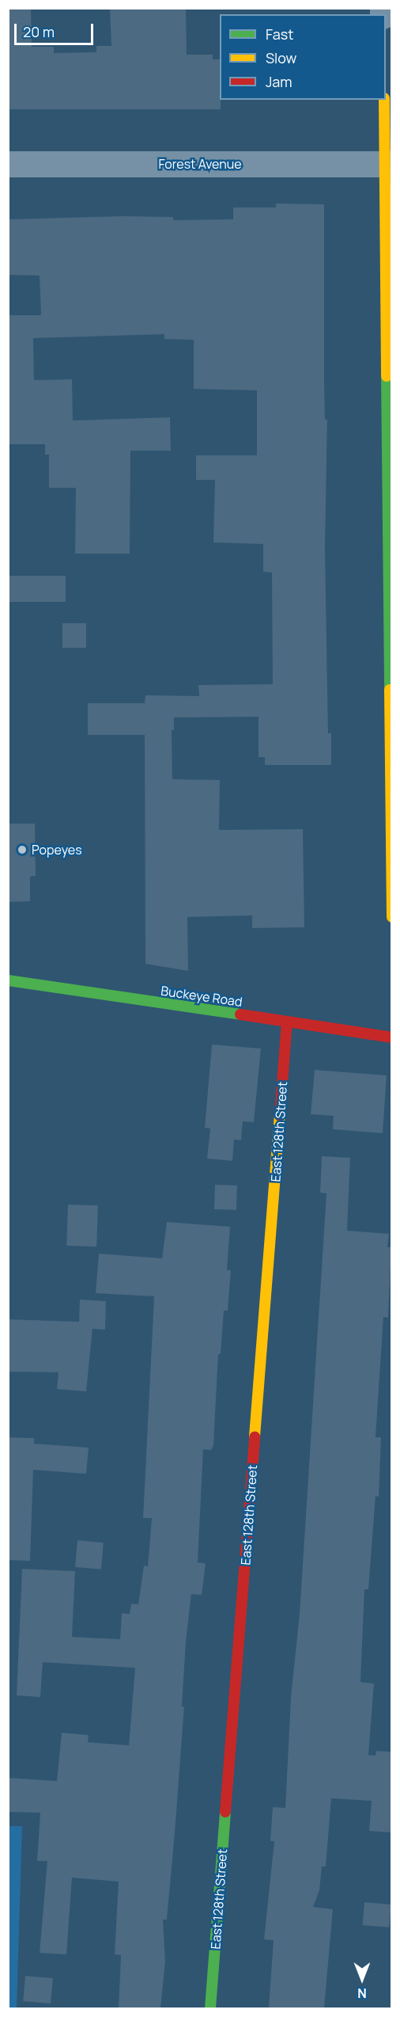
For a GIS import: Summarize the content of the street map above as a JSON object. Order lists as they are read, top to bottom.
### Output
{
  "streets": {
    "street": ["Forest Avenue", "Buckeye Road", "East 128th Street"]
  },
  "crossings": [
    ["Buckeye Road", "East 128th Street"]
  ],
  "places": ["Popeyes"],
  "legend": ["Fast", "Slow", "Jam"],
  "scale_bar": "20 m",
  "north": "bottom"
}
